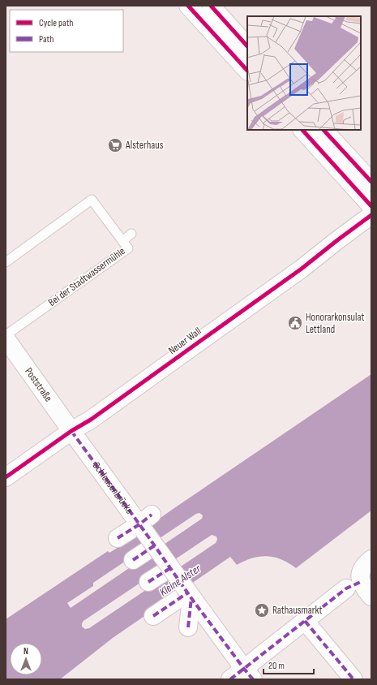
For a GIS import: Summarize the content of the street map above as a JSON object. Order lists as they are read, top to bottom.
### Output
{
  "streets": {
    "street": ["Neuer Wall", "Poststraße", "Schleusenbrücke"],
    "lane": ["Bei der Stadtwassermühle"]
  },
  "crossings": [
    ["Neuer Wall", "Poststraße"],
    ["Neuer Wall", "Schleusenbrücke"],
    ["Poststraße", "Schleusenbrücke"]
  ],
  "water": ["Kleine Alster"],
  "places": {
    "supermarket": ["Alsterhaus"],
    "public building": ["Honorarkonsulat Lettland"],
    "place": ["Rathausmarkt"]
  },
  "legend": ["Cycle path", "Path"],
  "scale_bar": "20 m",
  "north": "top"
}
